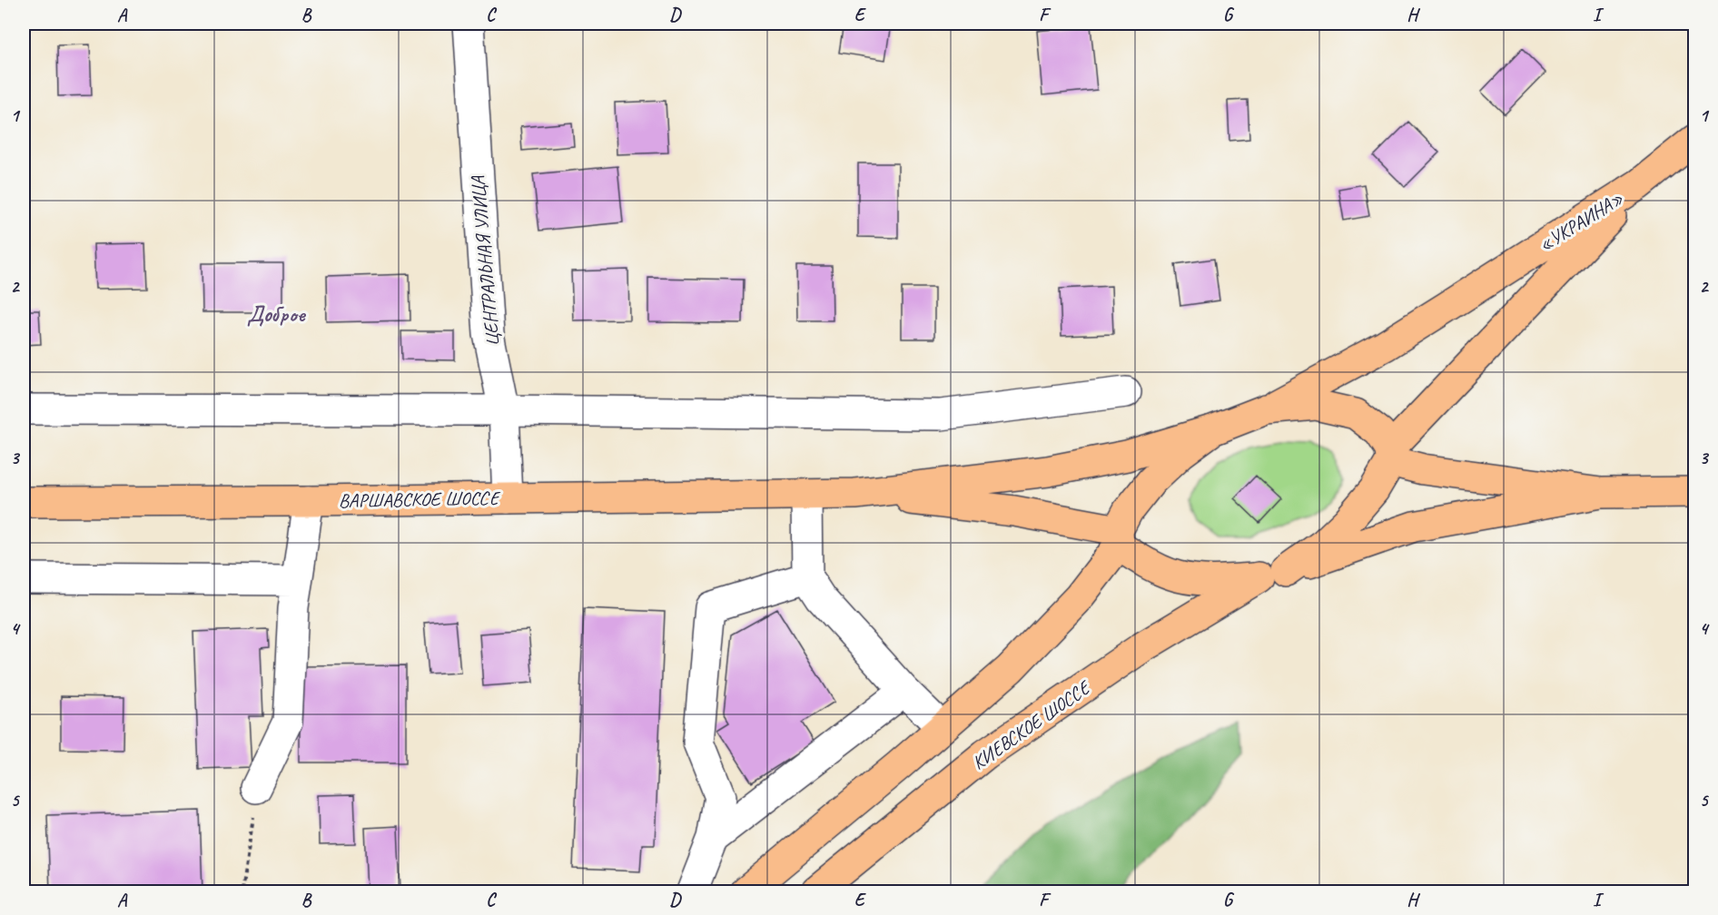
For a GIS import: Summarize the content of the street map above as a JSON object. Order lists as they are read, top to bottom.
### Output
{
  "streets": {
    "main road": ["«УКРАИНА»", "ВАРШАВСКОЕ ШОССЕ", "КИЕВСКОЕ ШОССЕ"],
    "street": ["ЦЕНТРАЛЬНАЯ УЛИЦА"]
  },
  "crossings": [
    ["«УКРАИНА»", "КИЕВСКОЕ ШОССЕ"],
    ["ЦЕНТРАЛЬНАЯ УЛИЦА", "ВАРШАВСКОЕ ШОССЕ"]
  ],
  "districts": ["Доброе"],
  "grid": {
    "columns": [
      "A",
      "B",
      "C",
      "D",
      "E",
      "F",
      "G",
      "H",
      "I"
    ],
    "rows": [
      "1",
      "2",
      "3",
      "4",
      "5"
    ]
  }
}
